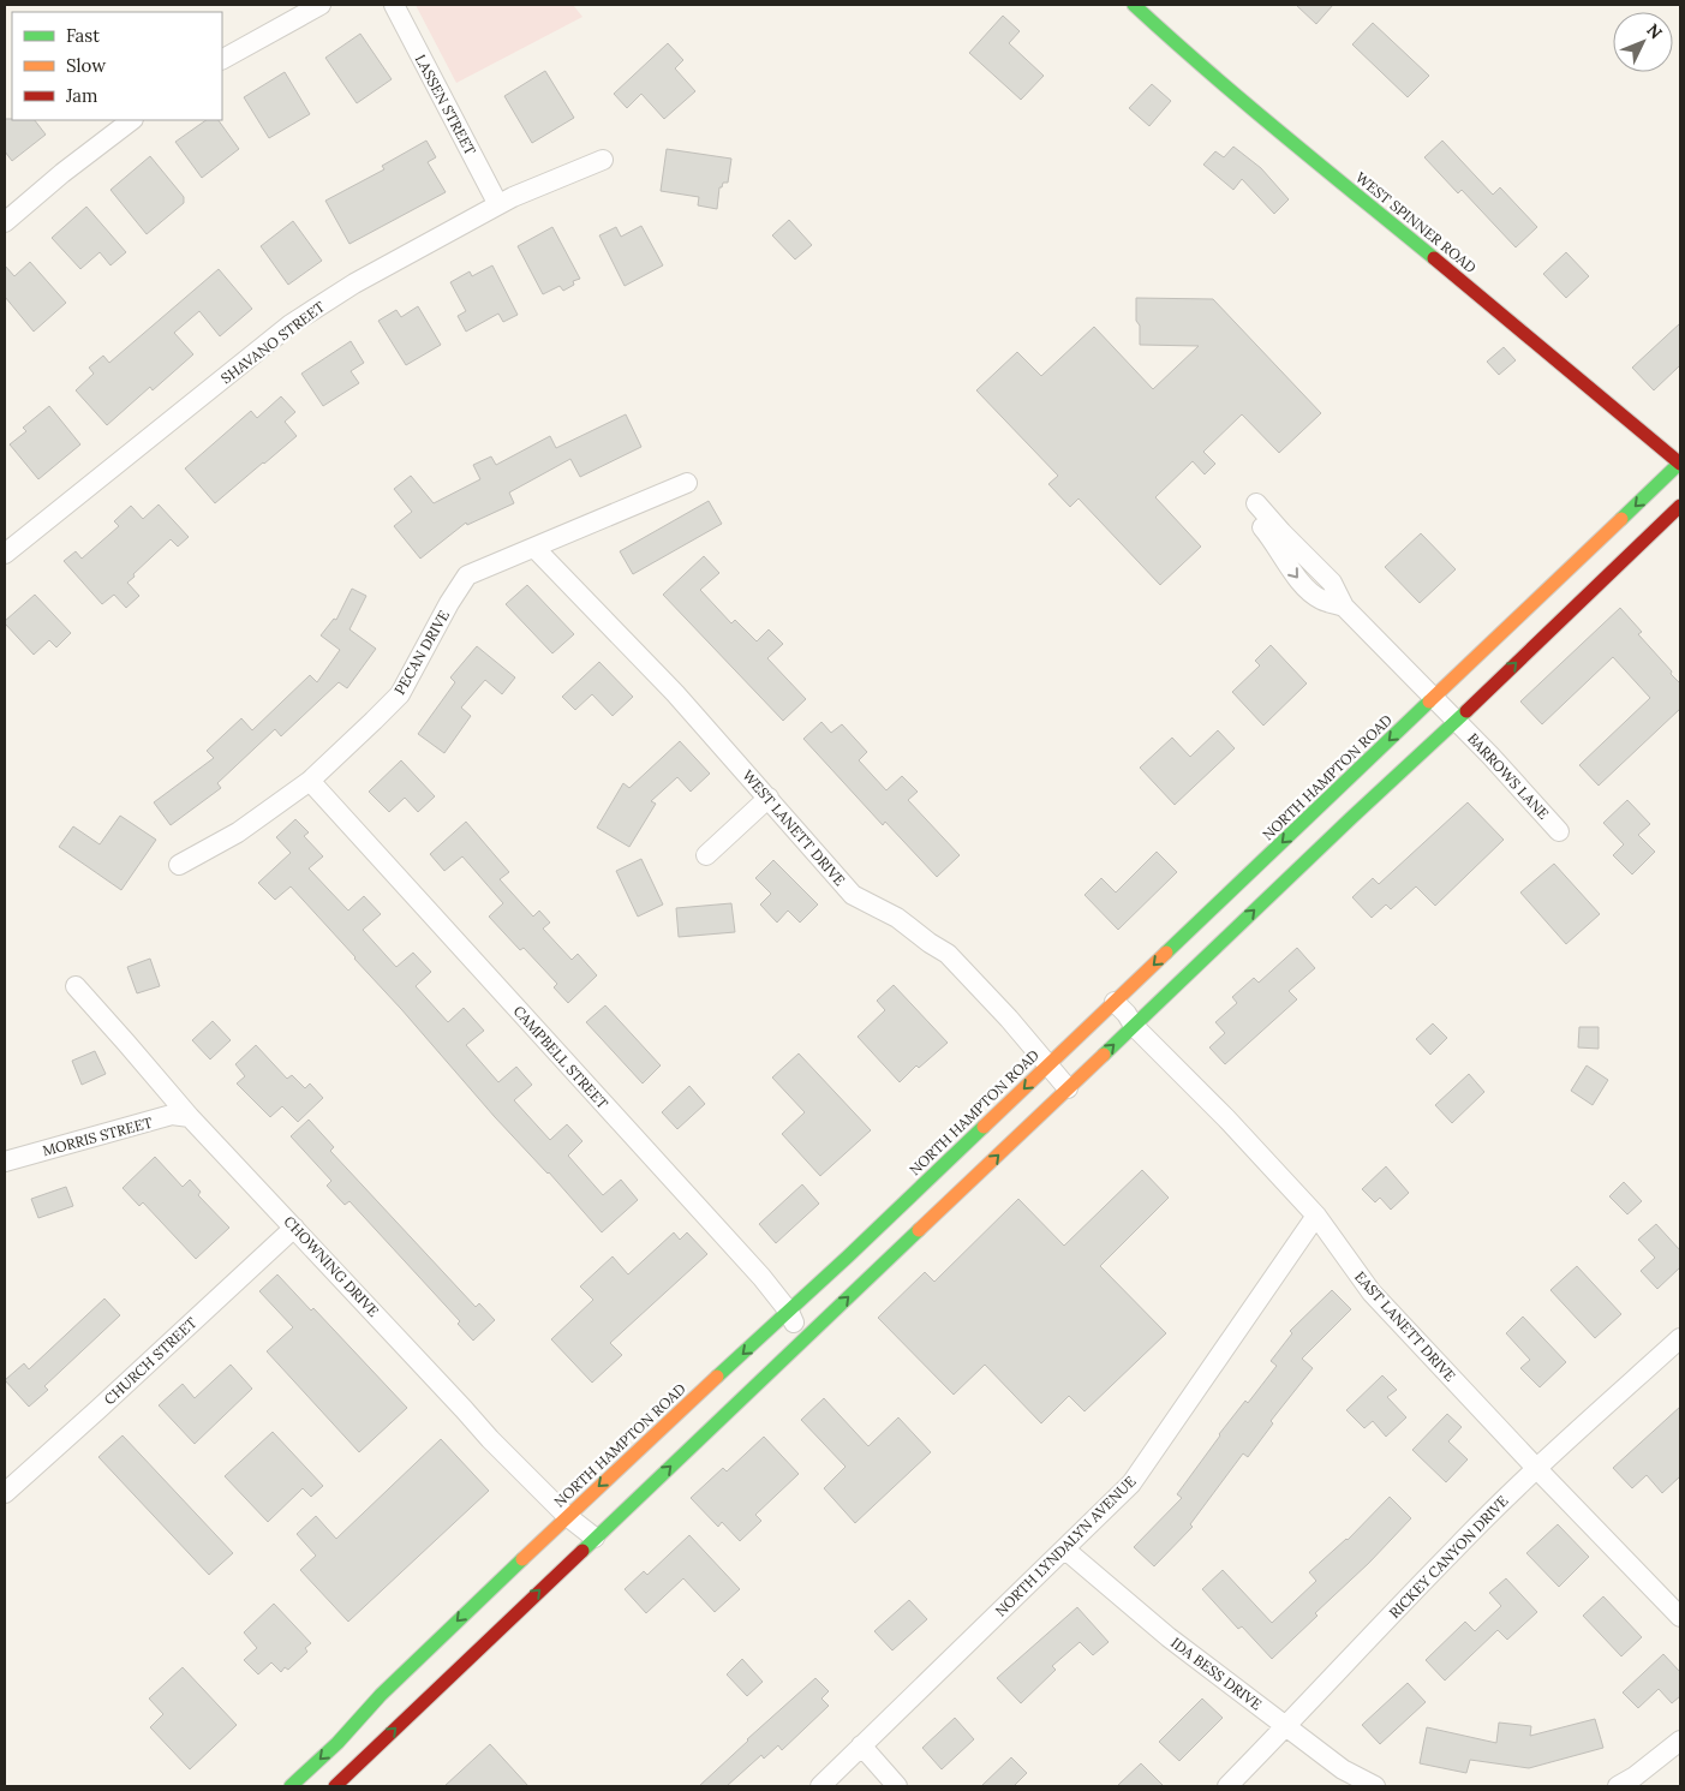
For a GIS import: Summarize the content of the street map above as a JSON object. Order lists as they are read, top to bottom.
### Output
{
  "streets": {
    "main road": ["WEST SPINNER ROAD", "NORTH HAMPTON ROAD"],
    "street": [
      "LASSEN STREET",
      "SHAVANO STREET",
      "PECAN DRIVE",
      "BARROWS LANE",
      "WEST LANETT DRIVE",
      "CAMPBELL STREET",
      "MORRIS STREET",
      "CHOWNING DRIVE",
      "EAST LANETT DRIVE",
      "CHURCH STREET",
      "NORTH LYNDALYN AVENUE",
      "RICKEY CANYON DRIVE",
      "IDA BESS DRIVE"
    ]
  },
  "crossings": [
    ["LASSEN STREET", "SHAVANO STREET"],
    ["WEST SPINNER ROAD", "NORTH HAMPTON ROAD"],
    ["PECAN DRIVE", "WEST LANETT DRIVE"],
    ["PECAN DRIVE", "CAMPBELL STREET"],
    ["BARROWS LANE", "NORTH HAMPTON ROAD"],
    ["NORTH HAMPTON ROAD", "WEST LANETT DRIVE"],
    ["NORTH HAMPTON ROAD", "CAMPBELL STREET"],
    ["NORTH HAMPTON ROAD", "CHOWNING DRIVE"],
    ["NORTH HAMPTON ROAD", "EAST LANETT DRIVE"],
    ["MORRIS STREET", "CHOWNING DRIVE"],
    ["CHOWNING DRIVE", "CHURCH STREET"],
    ["EAST LANETT DRIVE", "NORTH LYNDALYN AVENUE"],
    ["EAST LANETT DRIVE", "RICKEY CANYON DRIVE"],
    ["NORTH LYNDALYN AVENUE", "IDA BESS DRIVE"],
    ["RICKEY CANYON DRIVE", "IDA BESS DRIVE"]
  ],
  "legend": ["Fast", "Slow", "Jam"],
  "north": "top right"
}
